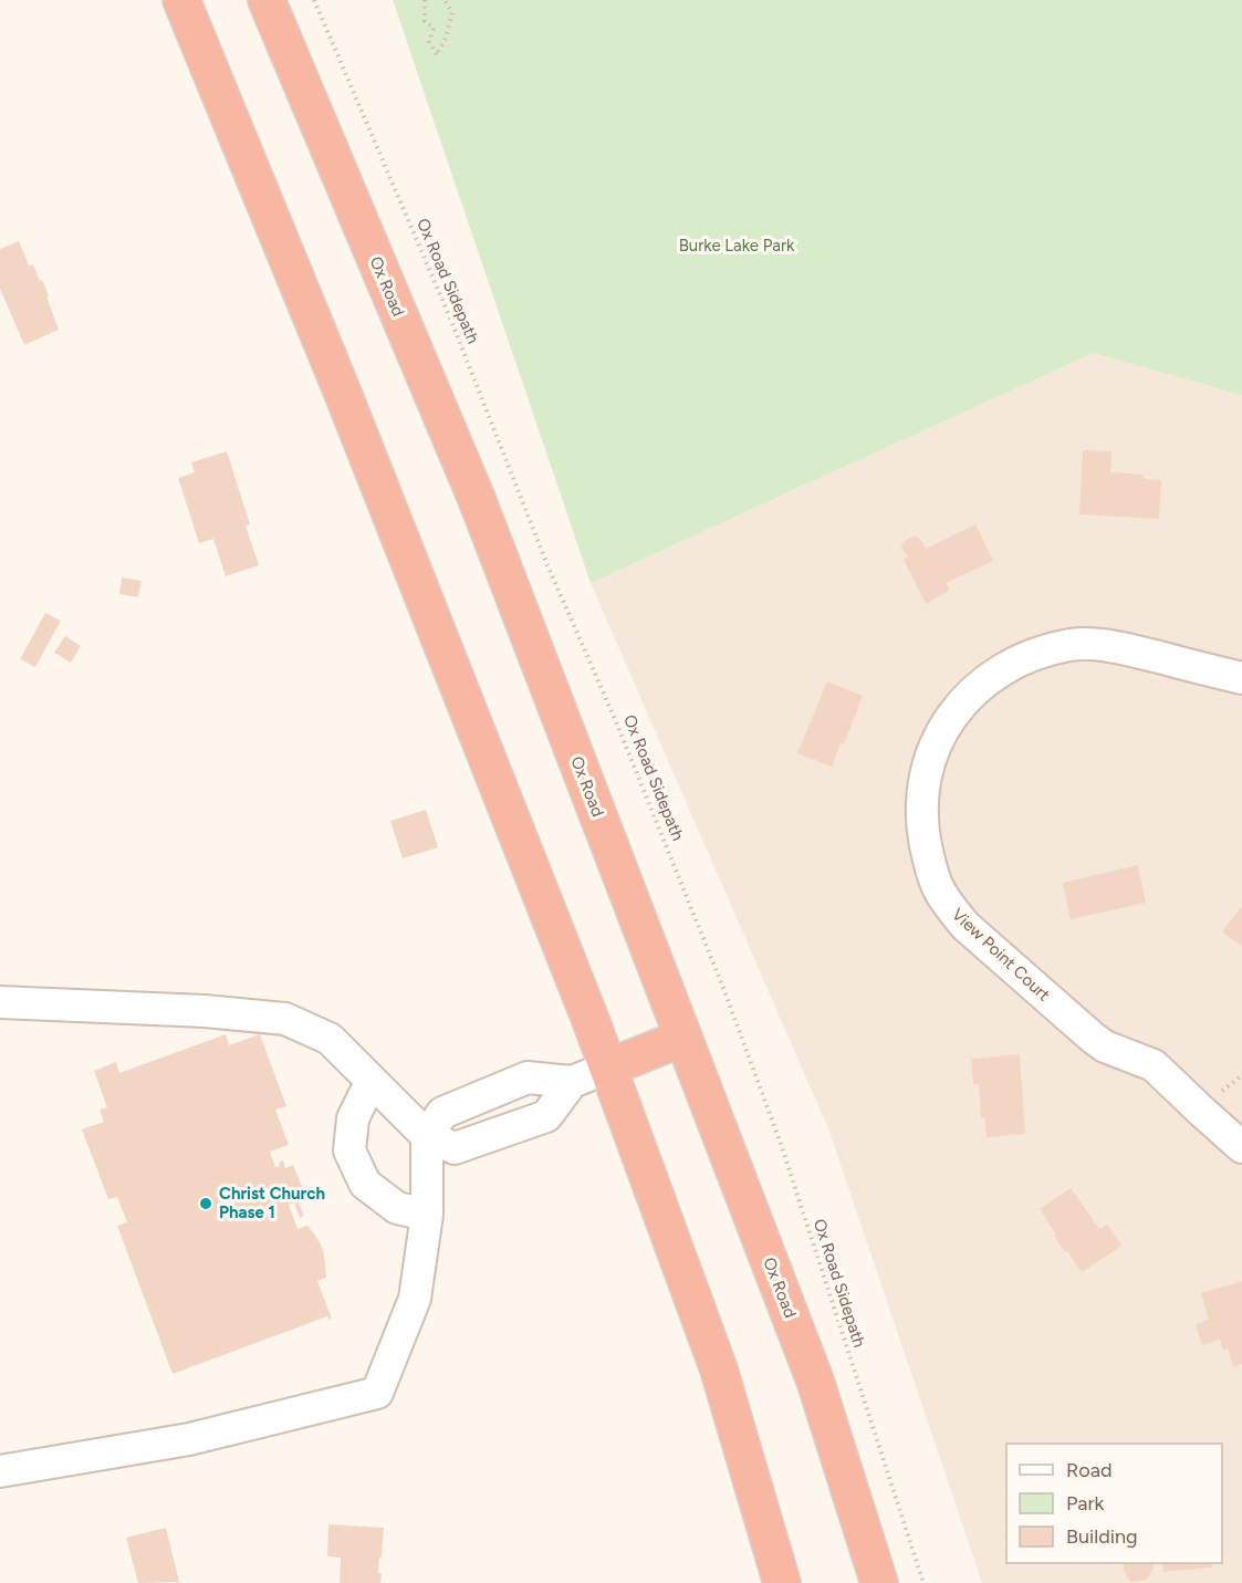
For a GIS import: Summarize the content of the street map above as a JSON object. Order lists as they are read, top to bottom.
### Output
{
  "streets": {
    "highway": ["Ox Road"],
    "street": ["View Point Court"],
    "path": ["Ox Road Sidepath"]
  },
  "parks": ["Burke Lake Park"],
  "places": ["Christ Church Phase 1"],
  "legend": ["Road", "Park", "Building"]
}
